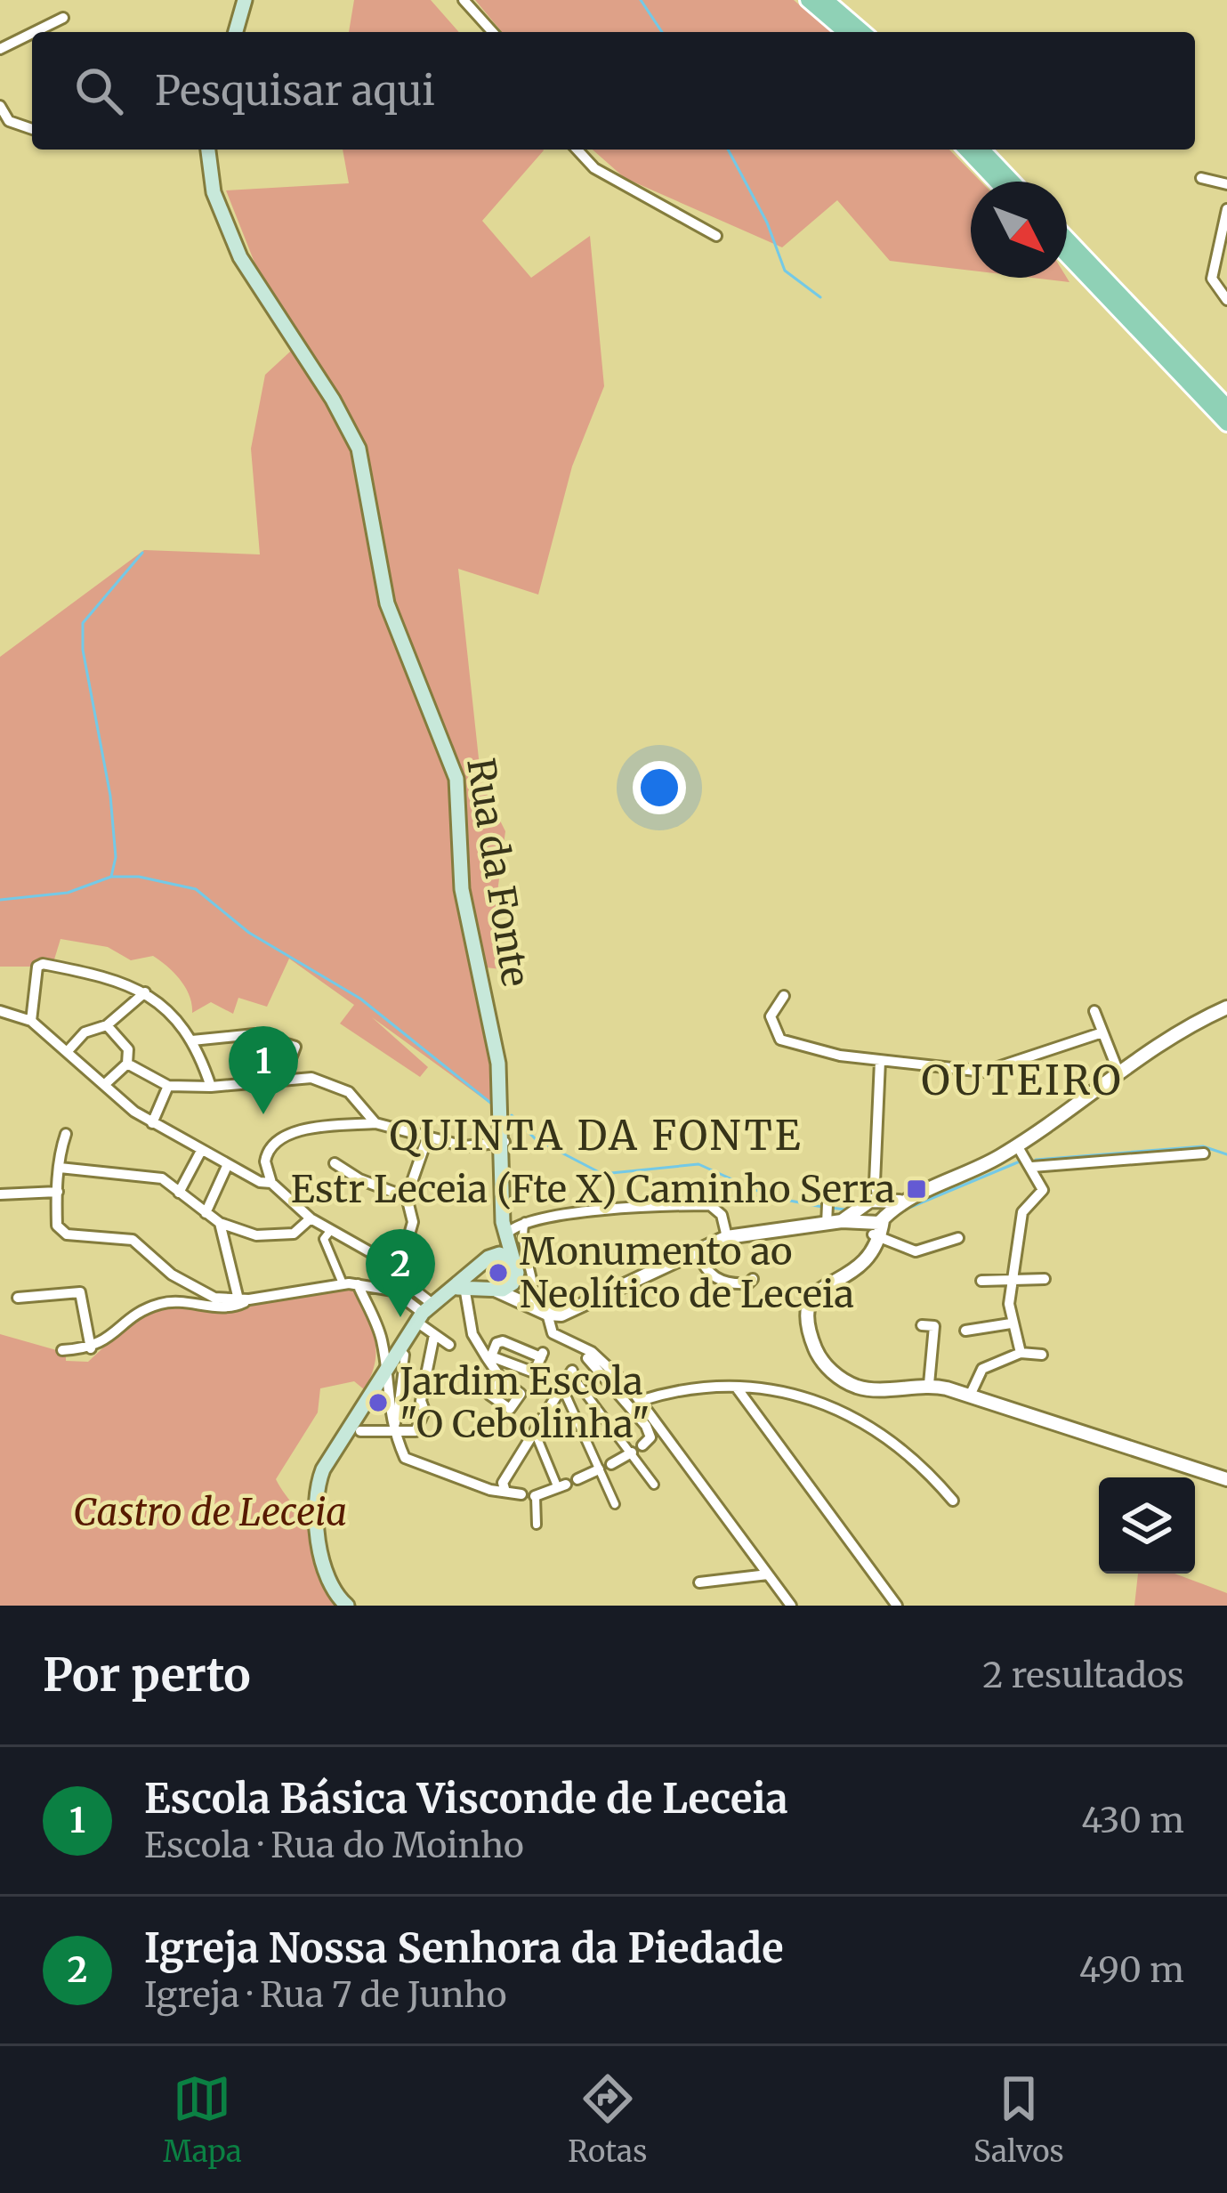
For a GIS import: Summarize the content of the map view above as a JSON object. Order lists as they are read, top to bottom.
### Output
{
  "streets": {
    "main road": ["Rua da Fonte"]
  },
  "districts": ["OUTEIRO", "QUINTA DA FONTE"],
  "parks": ["Castro de Leceia"],
  "places": {
    "transit": ["Estr Leceia (Fte X) Caminho Serra"],
    "other": ["Monumento ao Neolítico de Leceia", "Jardim Escola \"O Cebolinha\""]
  },
  "north": "bottom right",
  "page": {
    "search": "Pesquisar aqui",
    "pins": ["1", "2"],
    "heading": ["Por perto", "2 resultados"],
    "list": [
      {
        "mark": "1",
        "name": "Escola Básica Visconde de Leceia",
        "note": "Escola · Rua do Moinho",
        "value": "430 m"
      },
      {
        "mark": "2",
        "name": "Igreja Nossa Senhora da Piedade",
        "note": "Igreja · Rua 7 de Junho",
        "value": "490 m"
      }
    ],
    "nav": ["Mapa", "Rotas", "Salvos"]
  }
}
